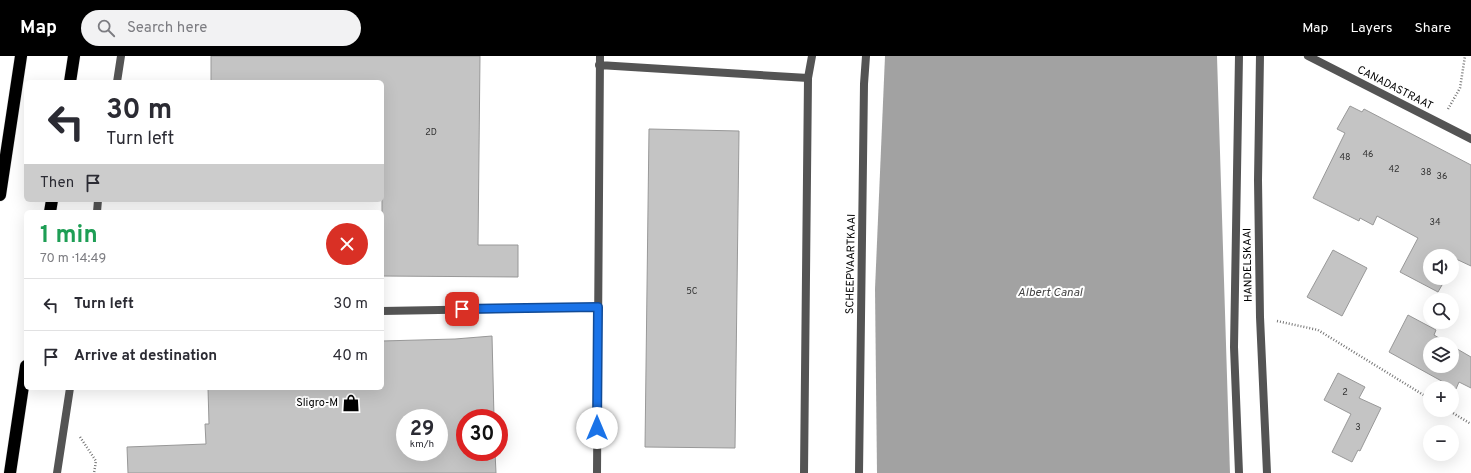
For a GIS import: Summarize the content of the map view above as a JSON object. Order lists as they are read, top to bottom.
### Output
{
  "streets": {
    "street": ["CANADASTRAAT", "SCHEEPVAARTKAAI", "HANDELSKAAI"]
  },
  "water": ["Albert Canal"],
  "places": {
    "shop": ["Sligro-M"]
  },
  "house_numbers": [
    "2D",
    "46",
    "48",
    "42",
    "38",
    "36",
    "34",
    "5C",
    "2",
    "3"
  ],
  "page": {
    "header": "Map",
    "search": "Search here",
    "nav": ["Map", "Layers", "Share"],
    "turn": ["30 m", "Turn left"],
    "then": "Then",
    "heading": ["1 min", "70 m · 14:49"],
    "map_buttons": ["+", "−"],
    "list": [
      {
        "name": "Turn left",
        "value": "30 m"
      },
      {
        "name": "Arrive at destination",
        "value": "40 m"
      }
    ],
    "speed": "29 km/h",
    "limit": "30"
  }
}
